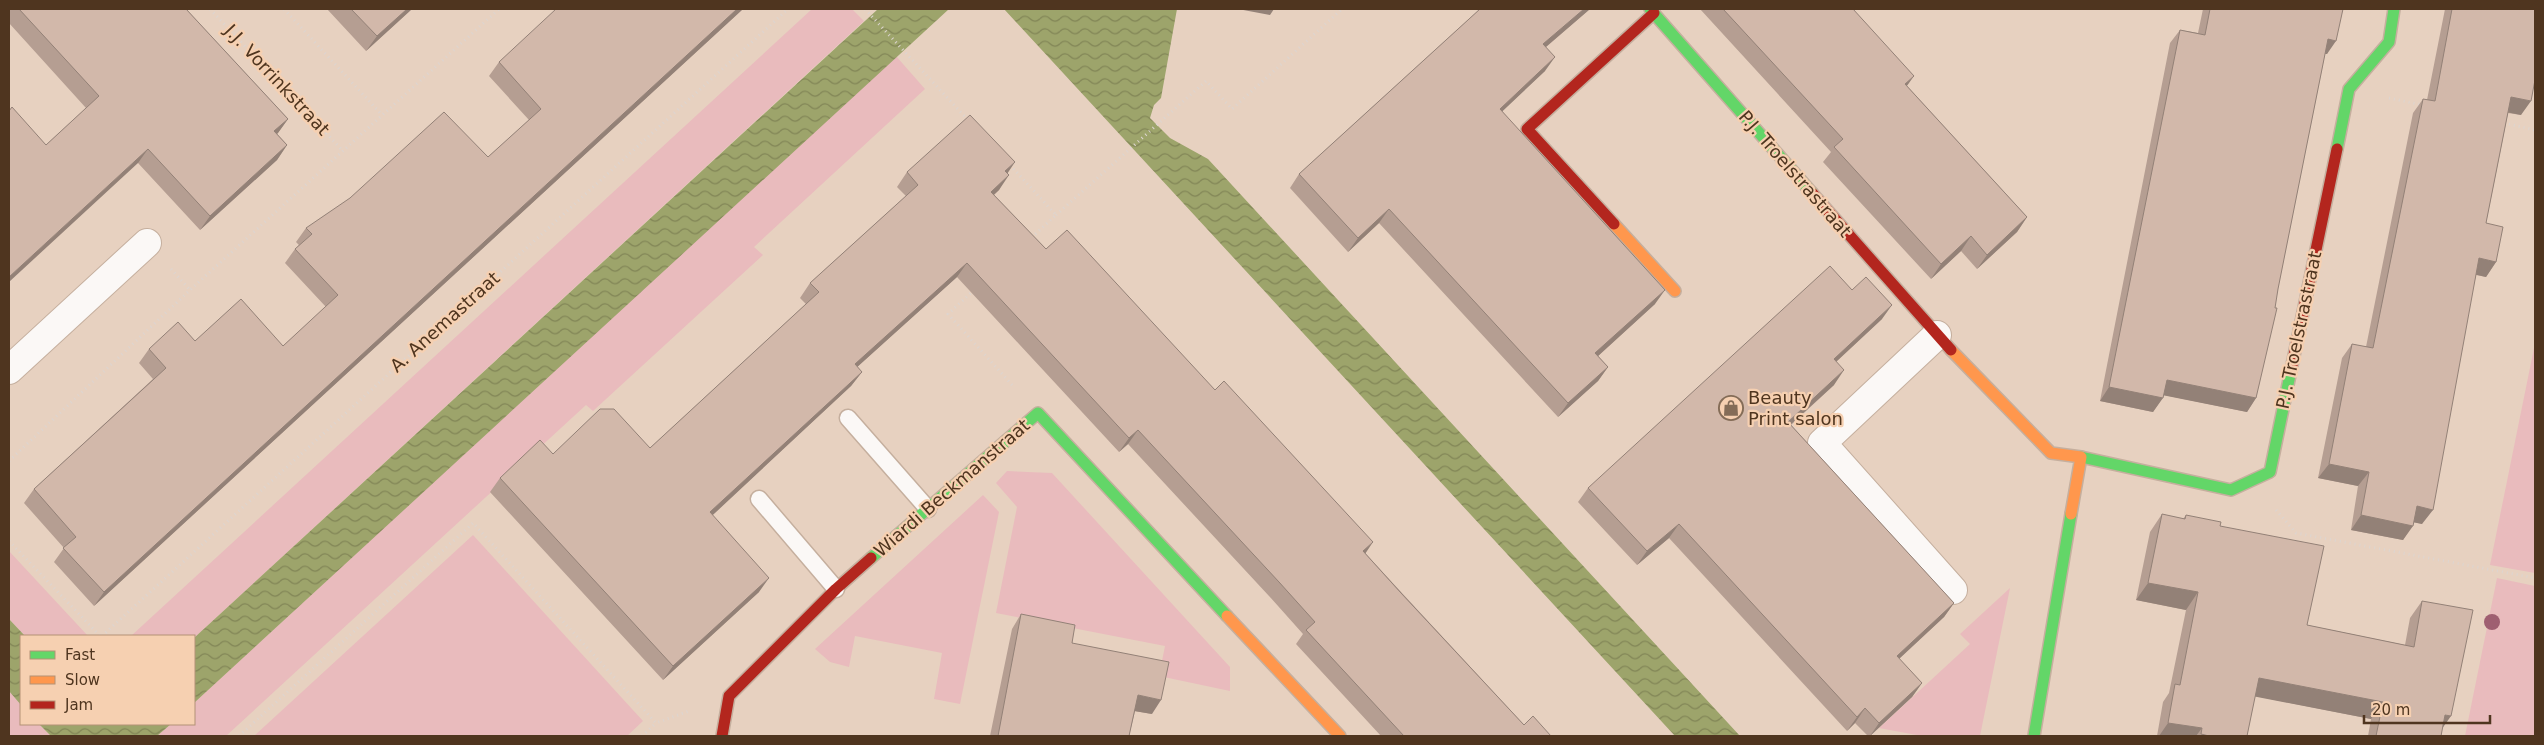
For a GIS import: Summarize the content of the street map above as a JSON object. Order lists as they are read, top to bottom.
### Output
{
  "streets": {
    "street": ["P.J. Troelstrastraat", "Wiardi Beckmanstraat"],
    "path": ["J.J. Vorrinkstraat", "A. Anemastraat"]
  },
  "places": {
    "shop": ["Beauty Print salon"]
  },
  "legend": ["Fast", "Slow", "Jam"],
  "scale_bar": "20 m"
}
